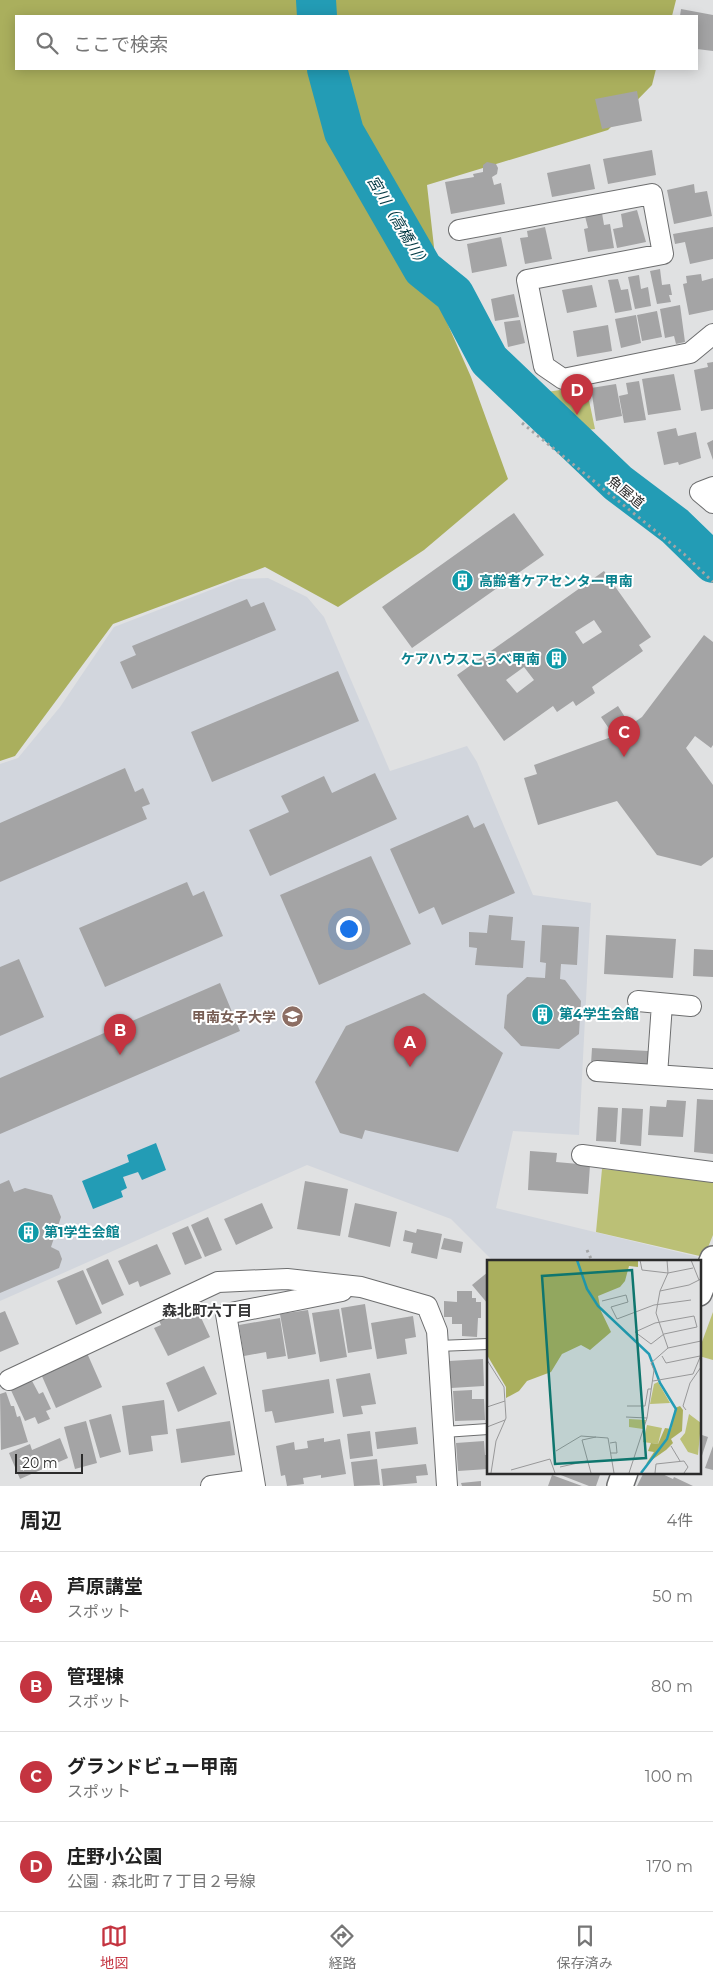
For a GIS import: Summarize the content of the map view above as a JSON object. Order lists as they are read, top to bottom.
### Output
{
  "streets": {
    "path": ["魚屋道"]
  },
  "districts": ["森北町六丁目"],
  "water": ["宮川（高橋川）"],
  "places": {
    "building": [
      "高齢者ケアセンター甲南",
      "ケアハウスこうべ甲南",
      "第4学生会館",
      "第1学生会館"
    ],
    "school or university": ["甲南女子大学"]
  },
  "scale_bar": "20 m",
  "page": {
    "search": "ここで検索",
    "pins": [
      "D",
      "C",
      "B",
      "A"
    ],
    "scale": "20 m",
    "heading": ["周辺", "4件"],
    "list": [
      {
        "mark": "A",
        "name": "芦原講堂",
        "note": "スポット",
        "value": "50 m"
      },
      {
        "mark": "B",
        "name": "管理棟",
        "note": "スポット",
        "value": "80 m"
      },
      {
        "mark": "C",
        "name": "グランドビュー甲南",
        "note": "スポット",
        "value": "100 m"
      },
      {
        "mark": "D",
        "name": "庄野小公園",
        "note": "公園 · 森北町７丁目２号線",
        "value": "170 m"
      }
    ],
    "nav": ["地図", "経路", "保存済み"]
  }
}
